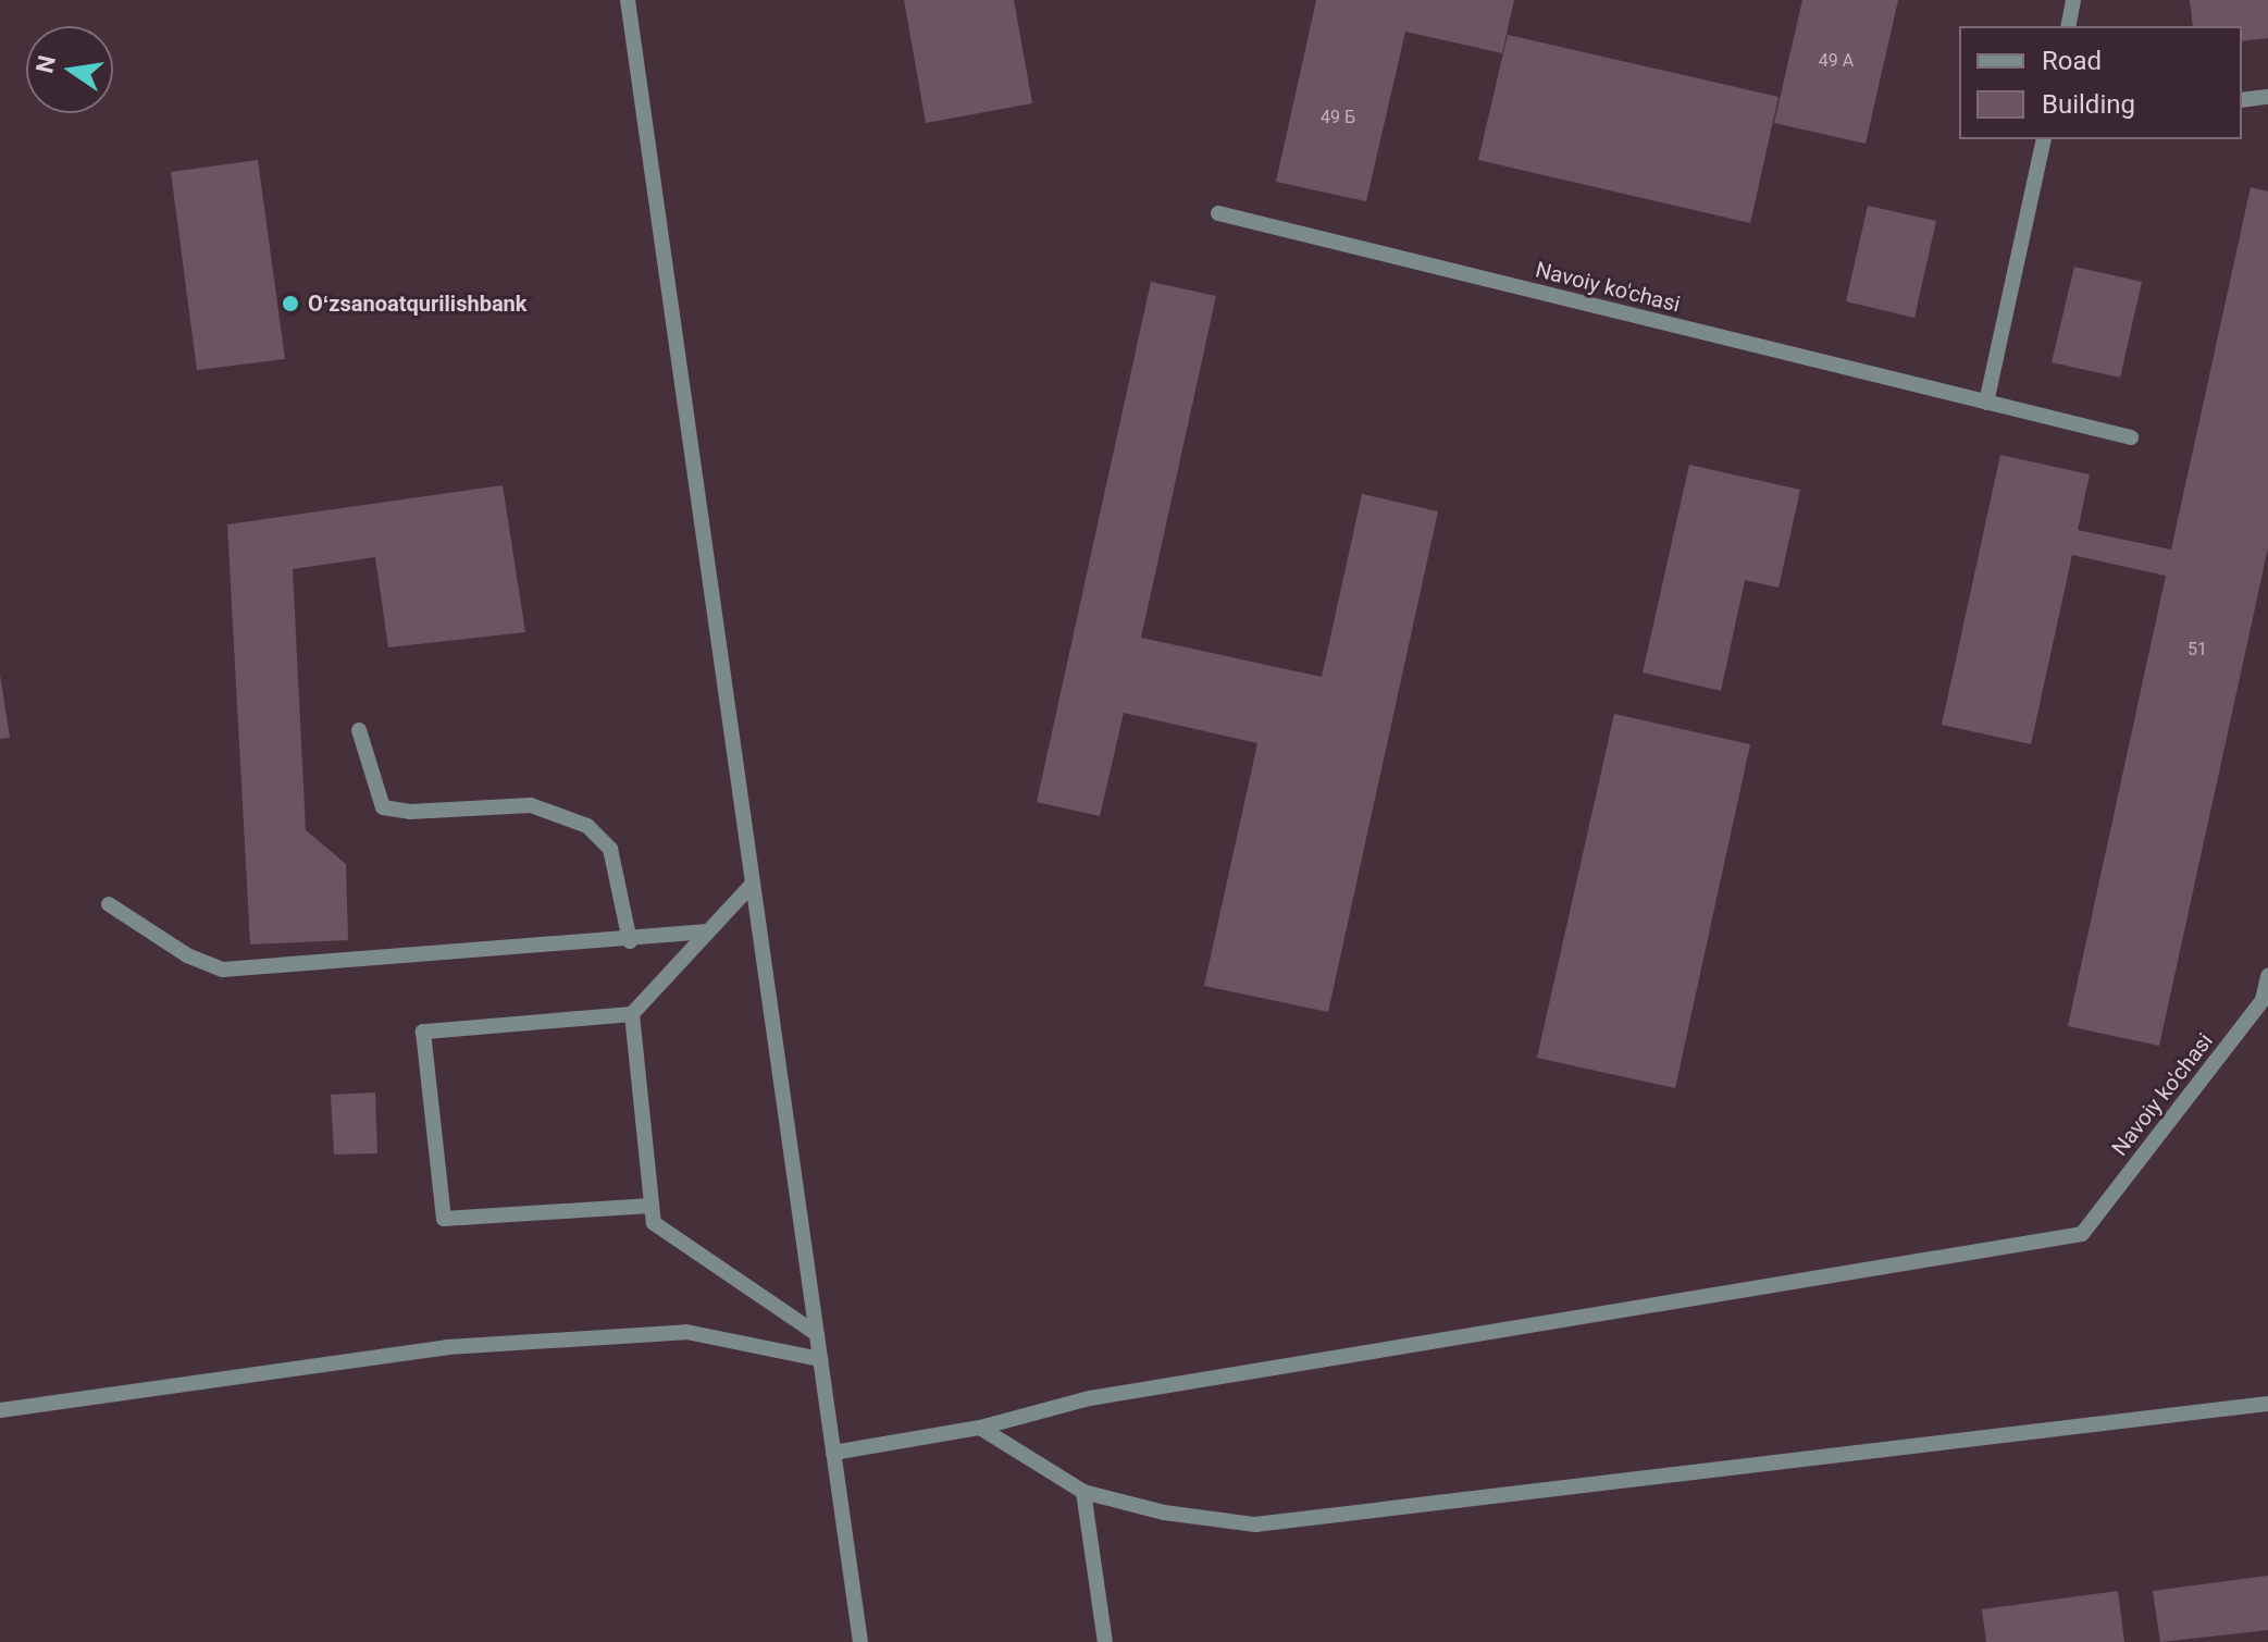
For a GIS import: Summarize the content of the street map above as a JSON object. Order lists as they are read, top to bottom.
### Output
{
  "streets": {
    "street": ["Navoiy ko'chasi"]
  },
  "places": ["Oʻzsanoatqurilishbank"],
  "house_numbers": ["49 А", "49 Б", "51"],
  "legend": ["Road", "Building"],
  "north": "left"
}
